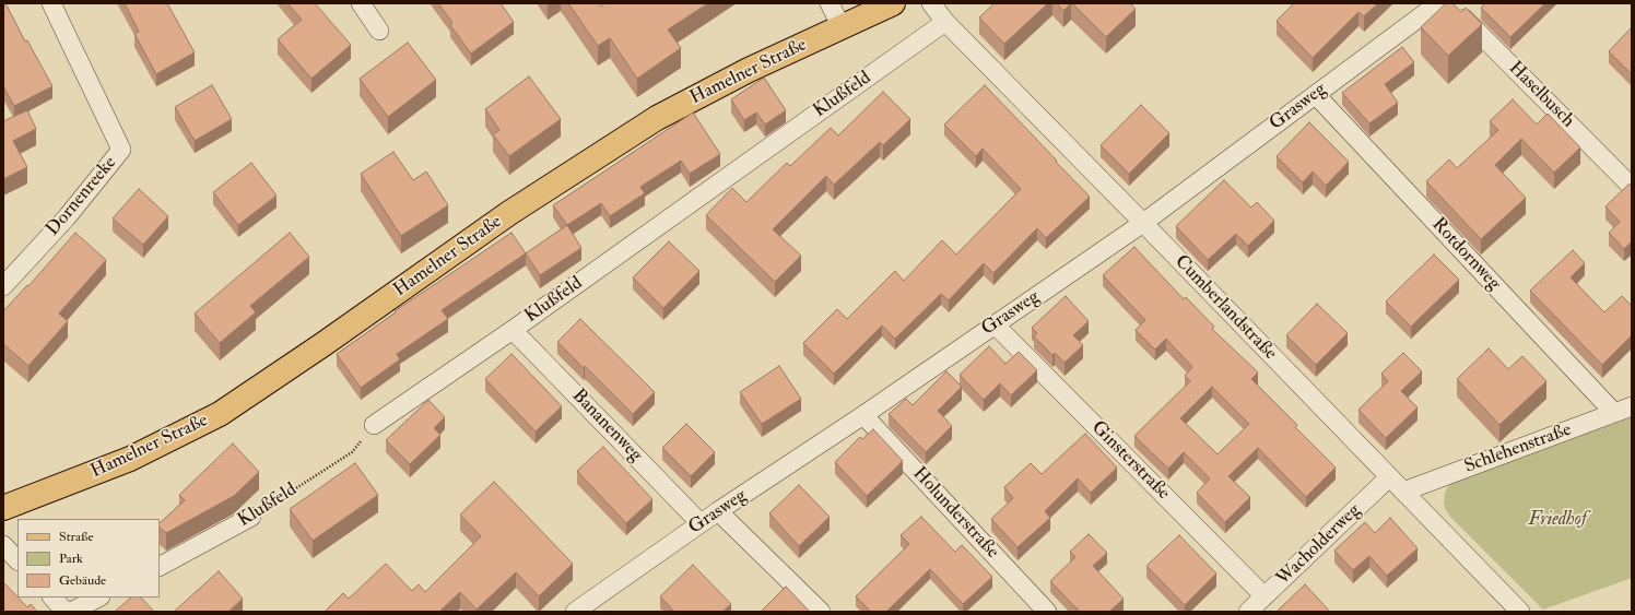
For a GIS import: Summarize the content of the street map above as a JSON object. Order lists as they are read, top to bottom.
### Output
{
  "streets": {
    "main road": ["Hamelner Straße"],
    "street": [
      "Klußfeld",
      "Haselbusch",
      "Grasweg",
      "Dornenreeke",
      "Rotdornweg",
      "Cumberlandstraße",
      "Bananenweg",
      "Schlehenstraße",
      "Ginsterstraße",
      "Holunderstraße",
      "Wacholderweg"
    ]
  },
  "crossings": [
    ["Klußfeld", "Cumberlandstraße"],
    ["Klußfeld", "Bananenweg"],
    ["Grasweg", "Rotdornweg"],
    ["Grasweg", "Cumberlandstraße"],
    ["Grasweg", "Bananenweg"],
    ["Grasweg", "Ginsterstraße"],
    ["Grasweg", "Holunderstraße"],
    ["Rotdornweg", "Schlehenstraße"],
    ["Cumberlandstraße", "Schlehenstraße"],
    ["Cumberlandstraße", "Wacholderweg"],
    ["Ginsterstraße", "Wacholderweg"]
  ],
  "parks": ["Friedhof"],
  "legend": ["Straße", "Park", "Gebäude"]
}
